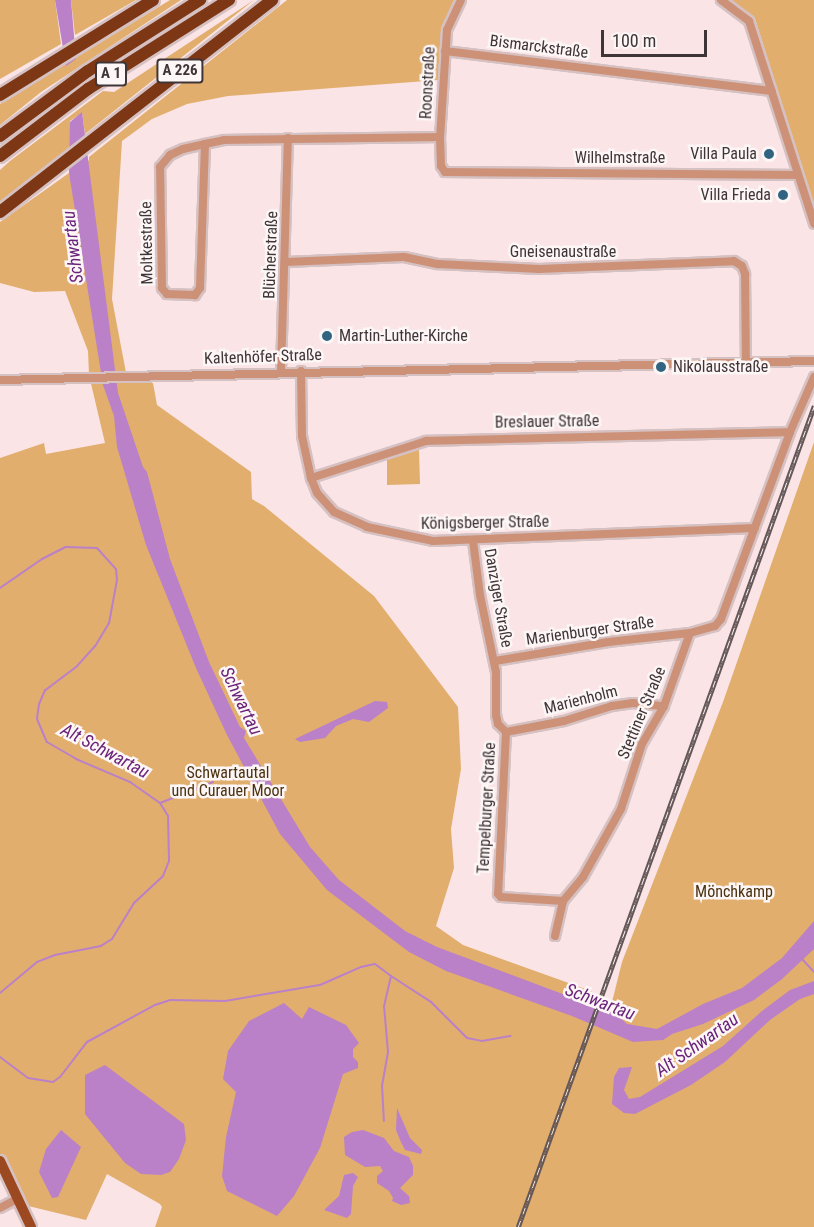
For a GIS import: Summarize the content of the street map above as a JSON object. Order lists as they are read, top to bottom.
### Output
{
  "streets": {
    "highway": ["A 226", "A 1"],
    "street": [
      "Bismarckstraße",
      "Roonstraße",
      "Wilhelmstraße",
      "Moltkestraße",
      "Gneisenaustraße",
      "Blücherstraße",
      "Kaltenhöfer Straße",
      "Breslauer Straße",
      "Königsberger Straße",
      "Danziger Straße",
      "Marienburger Straße",
      "Marienholm",
      "Stettiner Straße",
      "Tempelburger Straße"
    ]
  },
  "crossings": [
    ["Bismarckstraße", "Roonstraße"],
    ["Roonstraße", "Wilhelmstraße"],
    ["Roonstraße", "Moltkestraße"],
    ["Moltkestraße", "Blücherstraße"],
    ["Gneisenaustraße", "Blücherstraße"],
    ["Gneisenaustraße", "Kaltenhöfer Straße"],
    ["Blücherstraße", "Kaltenhöfer Straße"],
    ["Kaltenhöfer Straße", "Königsberger Straße"],
    ["Breslauer Straße", "Königsberger Straße"],
    ["Königsberger Straße", "Danziger Straße"],
    ["Danziger Straße", "Marienburger Straße"],
    ["Danziger Straße", "Tempelburger Straße"],
    ["Marienburger Straße", "Stettiner Straße"],
    ["Marienburger Straße", "Tempelburger Straße"],
    ["Marienholm", "Stettiner Straße"],
    ["Marienholm", "Tempelburger Straße"],
    ["Stettiner Straße", "Tempelburger Straße"]
  ],
  "water": ["Schwartau", "Alt Schwartau"],
  "parks": ["Schwartautal und Curauer Moor", "Mönchkamp"],
  "places": [
    "Villa Paula",
    "Villa Frieda",
    "Martin-Luther-Kirche",
    "Nikolausstraße"
  ],
  "scale_bar": "100 m"
}
